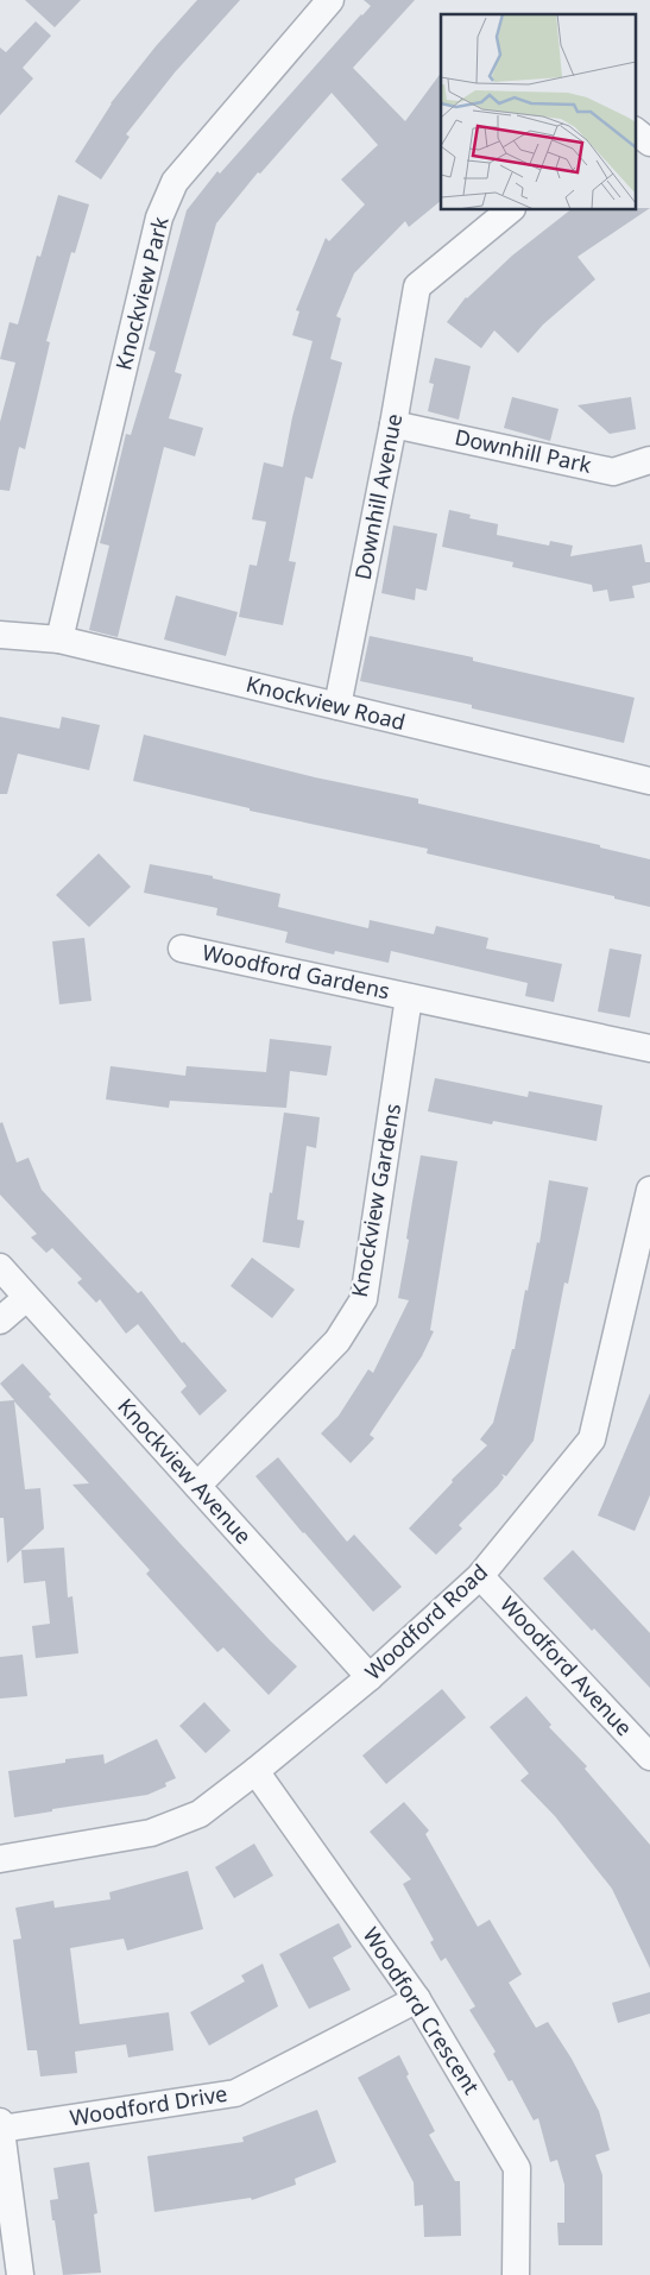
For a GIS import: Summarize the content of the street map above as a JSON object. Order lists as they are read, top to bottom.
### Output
{
  "streets": {
    "street": [
      "Knockview Park",
      "Downhill Park",
      "Downhill Avenue",
      "Knockview Road",
      "Woodford Gardens",
      "Knockview Gardens",
      "Knockview Avenue",
      "Woodford Road",
      "Woodford Avenue",
      "Woodford Crescent",
      "Woodford Drive"
    ]
  },
  "crossings": [
    ["Knockview Park", "Knockview Road"],
    ["Downhill Park", "Downhill Avenue"],
    ["Downhill Avenue", "Knockview Road"],
    ["Woodford Gardens", "Knockview Gardens"],
    ["Knockview Gardens", "Knockview Avenue"],
    ["Knockview Avenue", "Woodford Road"],
    ["Woodford Road", "Woodford Avenue"],
    ["Woodford Road", "Woodford Crescent"],
    ["Woodford Crescent", "Woodford Drive"]
  ]
}
